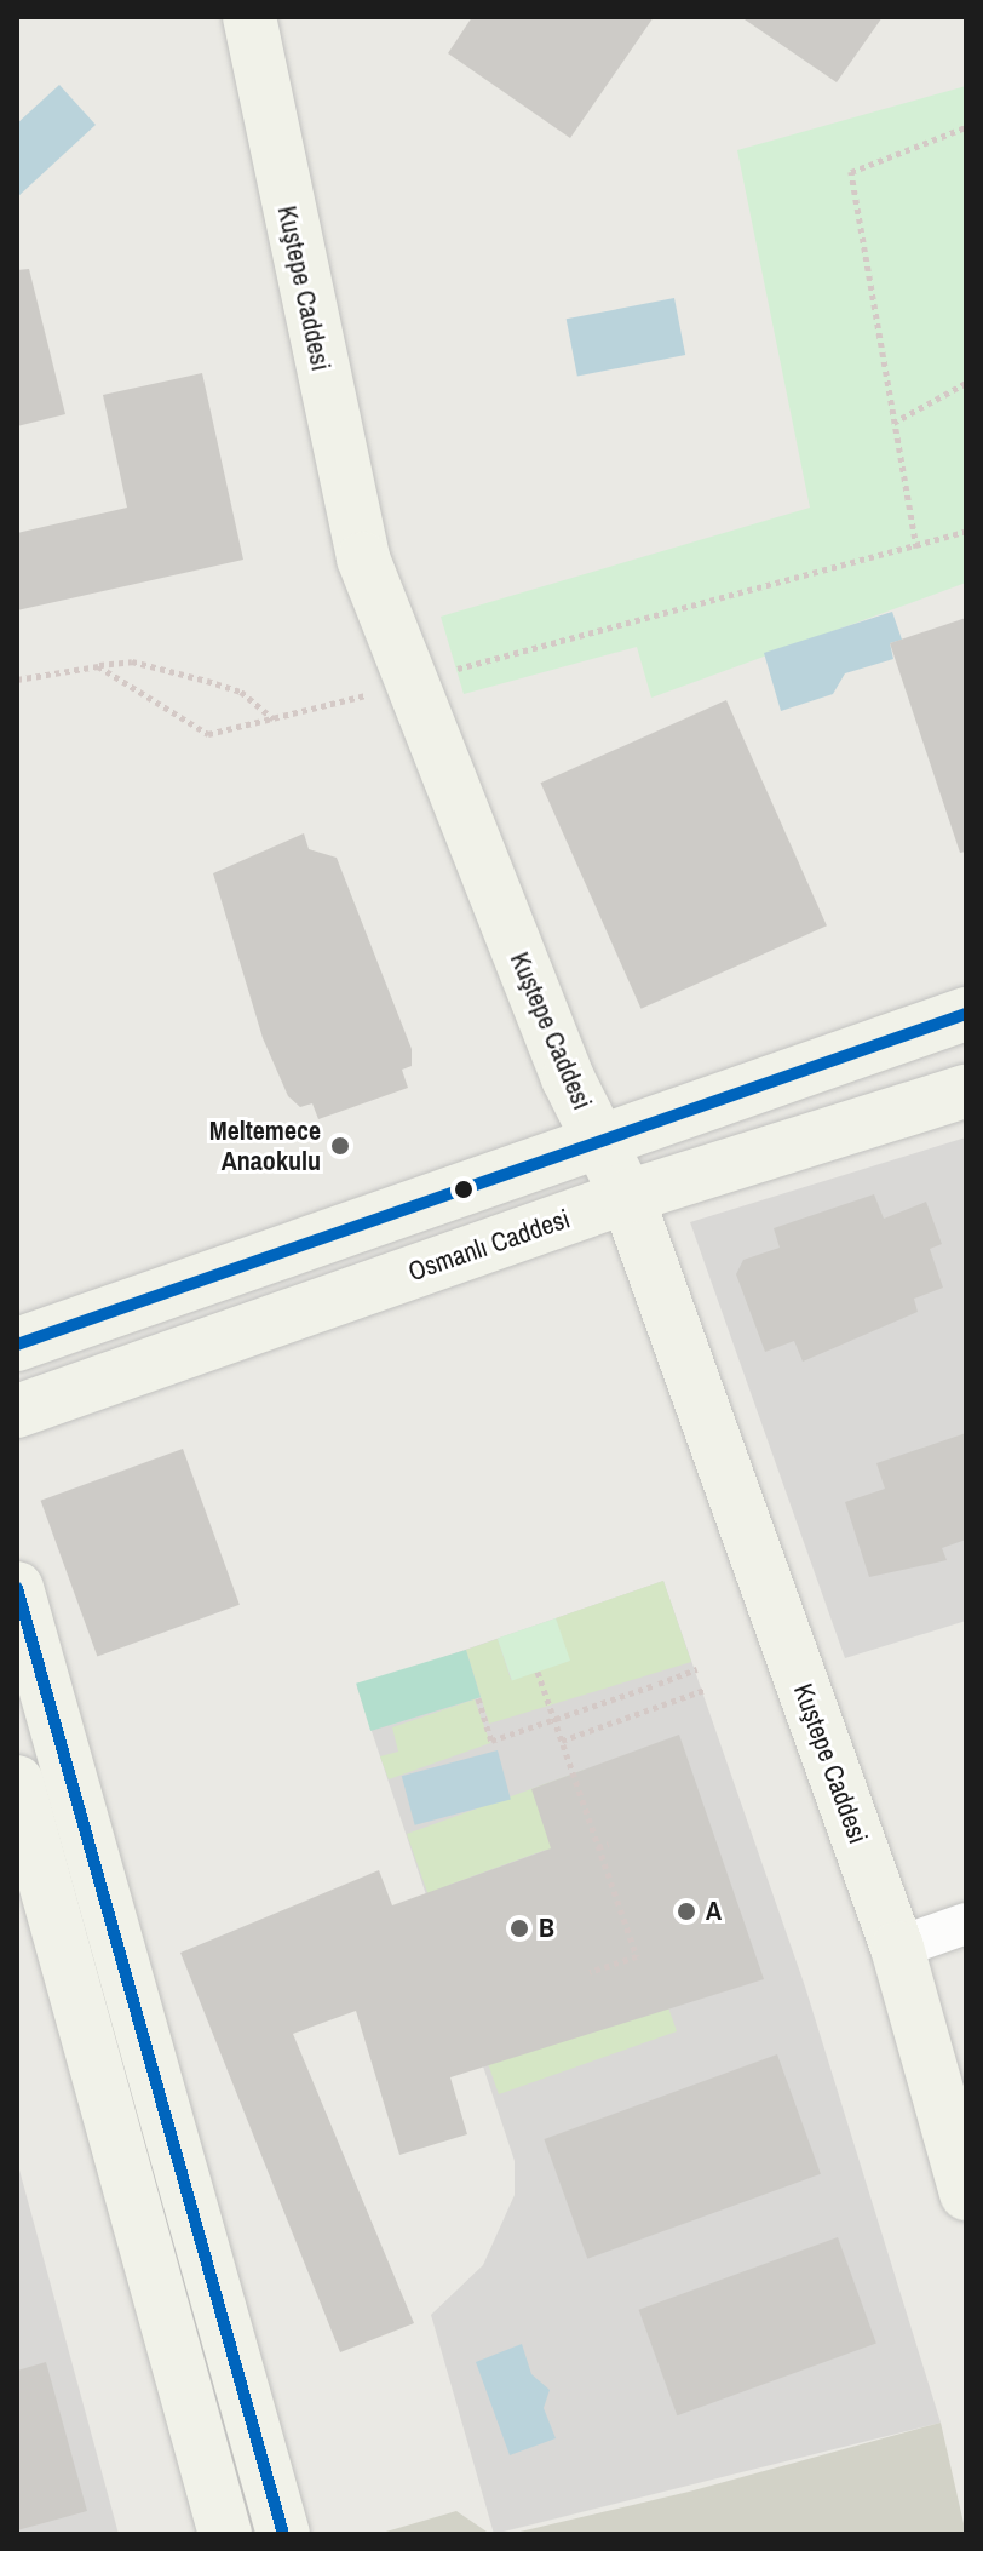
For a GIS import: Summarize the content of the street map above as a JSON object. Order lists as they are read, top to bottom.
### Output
{
  "streets": {
    "street": ["Kuştepe Caddesi", "Osmanlı Caddesi"]
  },
  "crossings": [
    ["Kuştepe Caddesi", "Osmanlı Caddesi"]
  ],
  "places": ["Meltemece Anaokulu", "A", "B"]
}
